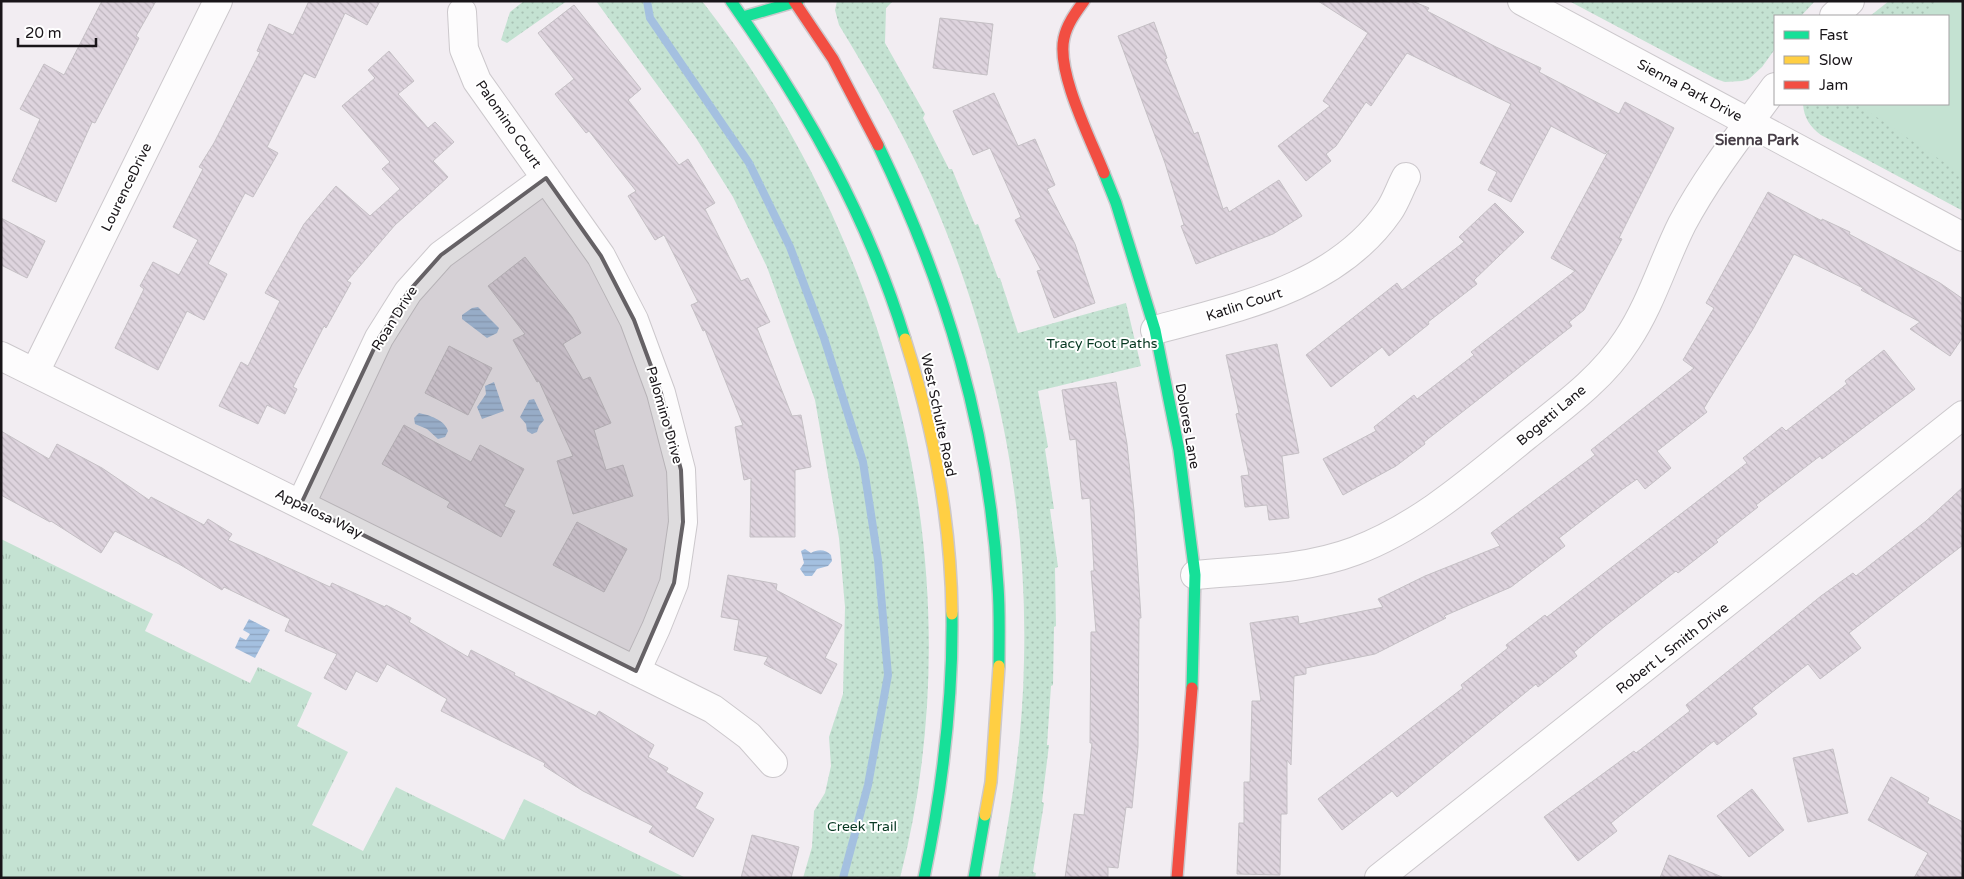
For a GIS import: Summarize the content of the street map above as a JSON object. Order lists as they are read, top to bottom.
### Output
{
  "streets": {
    "main road": ["West Schulte Road", "Dolores Lane"],
    "street": [
      "Sienna Park Drive",
      "Palomino Court",
      "LourenceDrive",
      "Katlin Court",
      "Roan Drive",
      "Palomino Drive",
      "Bogetti Lane",
      "Appalosa Way",
      "Robert L Smith Drive"
    ]
  },
  "crossings": [
    ["Sienna Park Drive", "Bogetti Lane"],
    ["Palomino Court", "Roan Drive"],
    ["Palomino Court", "Palomino Drive"],
    ["LourenceDrive", "Appalosa Way"],
    ["Katlin Court", "Dolores Lane"],
    ["Roan Drive", "Palomino Drive"],
    ["Roan Drive", "Appalosa Way"],
    ["Palomino Drive", "Appalosa Way"],
    ["Bogetti Lane", "Dolores Lane"]
  ],
  "districts": ["Sienna Park"],
  "parks": ["Tracy Foot Paths", "Creek Trail"],
  "legend": ["Fast", "Slow", "Jam"],
  "scale_bar": "20 m"
}
